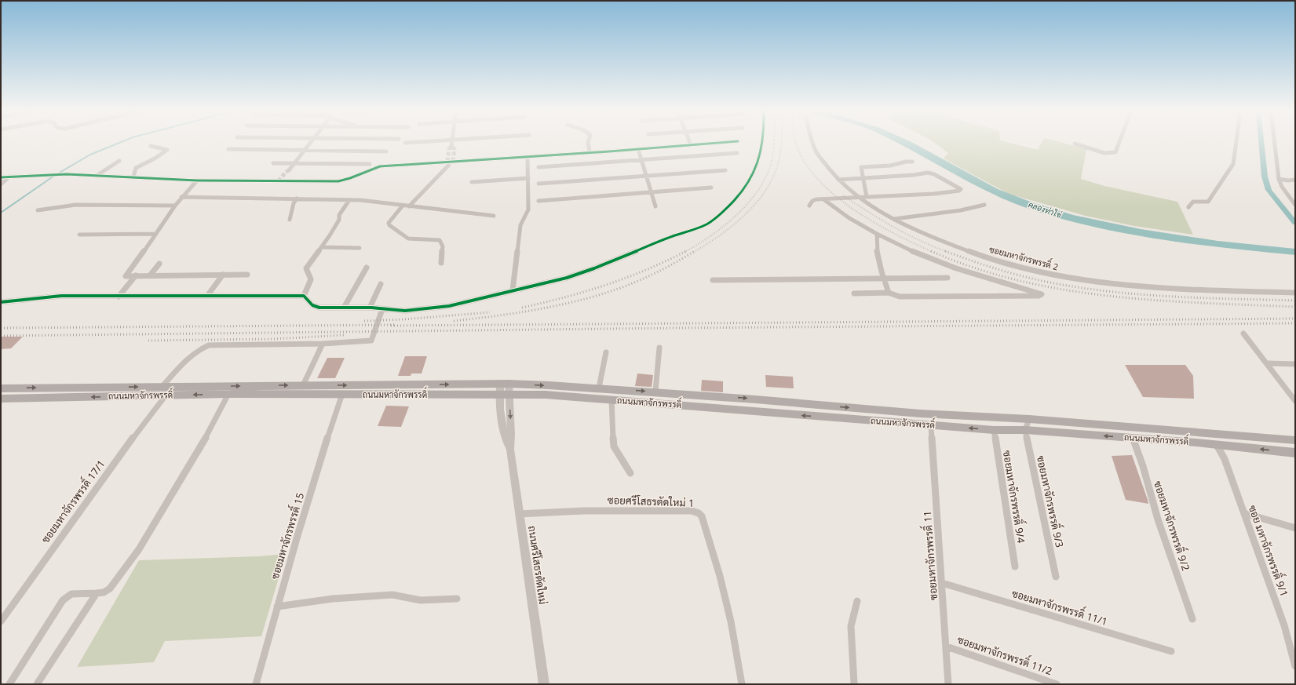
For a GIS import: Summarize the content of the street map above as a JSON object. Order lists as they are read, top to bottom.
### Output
{
  "streets": {
    "main road": ["ถนนมหาจักรพรรดิ์"],
    "street": [
      "ซอยมหาจักรพรรดิ์ 2",
      "ซอยมหาจักรพรรดิ์ 9/4",
      "ซอยมหาจักรพรรดิ์ 17/1",
      "ซอยศรีโสธรตัดใหม่ 1",
      "ซอยมหาจักรพรรดิ์ 9/3",
      "ซอยมหาจักรพรรดิ์ 9/2",
      "ซอยมหาจักรพรรดิ์ 15",
      "ซอย มหาจักรพรรดิ์ 9/1",
      "ซอยมหาจักรพรรดิ์ 11",
      "ถนนศรีโสธรตัดใหม่",
      "ซอยมหาจักรพรรดิ์ 11/1",
      "ซอยมหาจักรพรรดิ์ 11/2"
    ]
  },
  "crossings": [
    ["ถนนมหาจักรพรรดิ์", "ซอยมหาจักรพรรดิ์ 9/4"],
    ["ถนนมหาจักรพรรดิ์", "ซอยมหาจักรพรรดิ์ 17/1"],
    ["ถนนมหาจักรพรรดิ์", "ซอยมหาจักรพรรดิ์ 9/3"],
    ["ถนนมหาจักรพรรดิ์", "ซอยมหาจักรพรรดิ์ 9/2"],
    ["ถนนมหาจักรพรรดิ์", "ซอยมหาจักรพรรดิ์ 15"],
    ["ถนนมหาจักรพรรดิ์", "ซอย มหาจักรพรรดิ์ 9/1"],
    ["ถนนมหาจักรพรรดิ์", "ซอยมหาจักรพรรดิ์ 11"],
    ["ถนนมหาจักรพรรดิ์", "ถนนศรีโสธรตัดใหม่"],
    ["ซอยศรีโสธรตัดใหม่ 1", "ถนนศรีโสธรตัดใหม่"],
    ["ซอยมหาจักรพรรดิ์ 11", "ซอยมหาจักรพรรดิ์ 11/1"],
    ["ซอยมหาจักรพรรดิ์ 11", "ซอยมหาจักรพรรดิ์ 11/2"]
  ],
  "water": ["คลองท่าไข่"]
}
